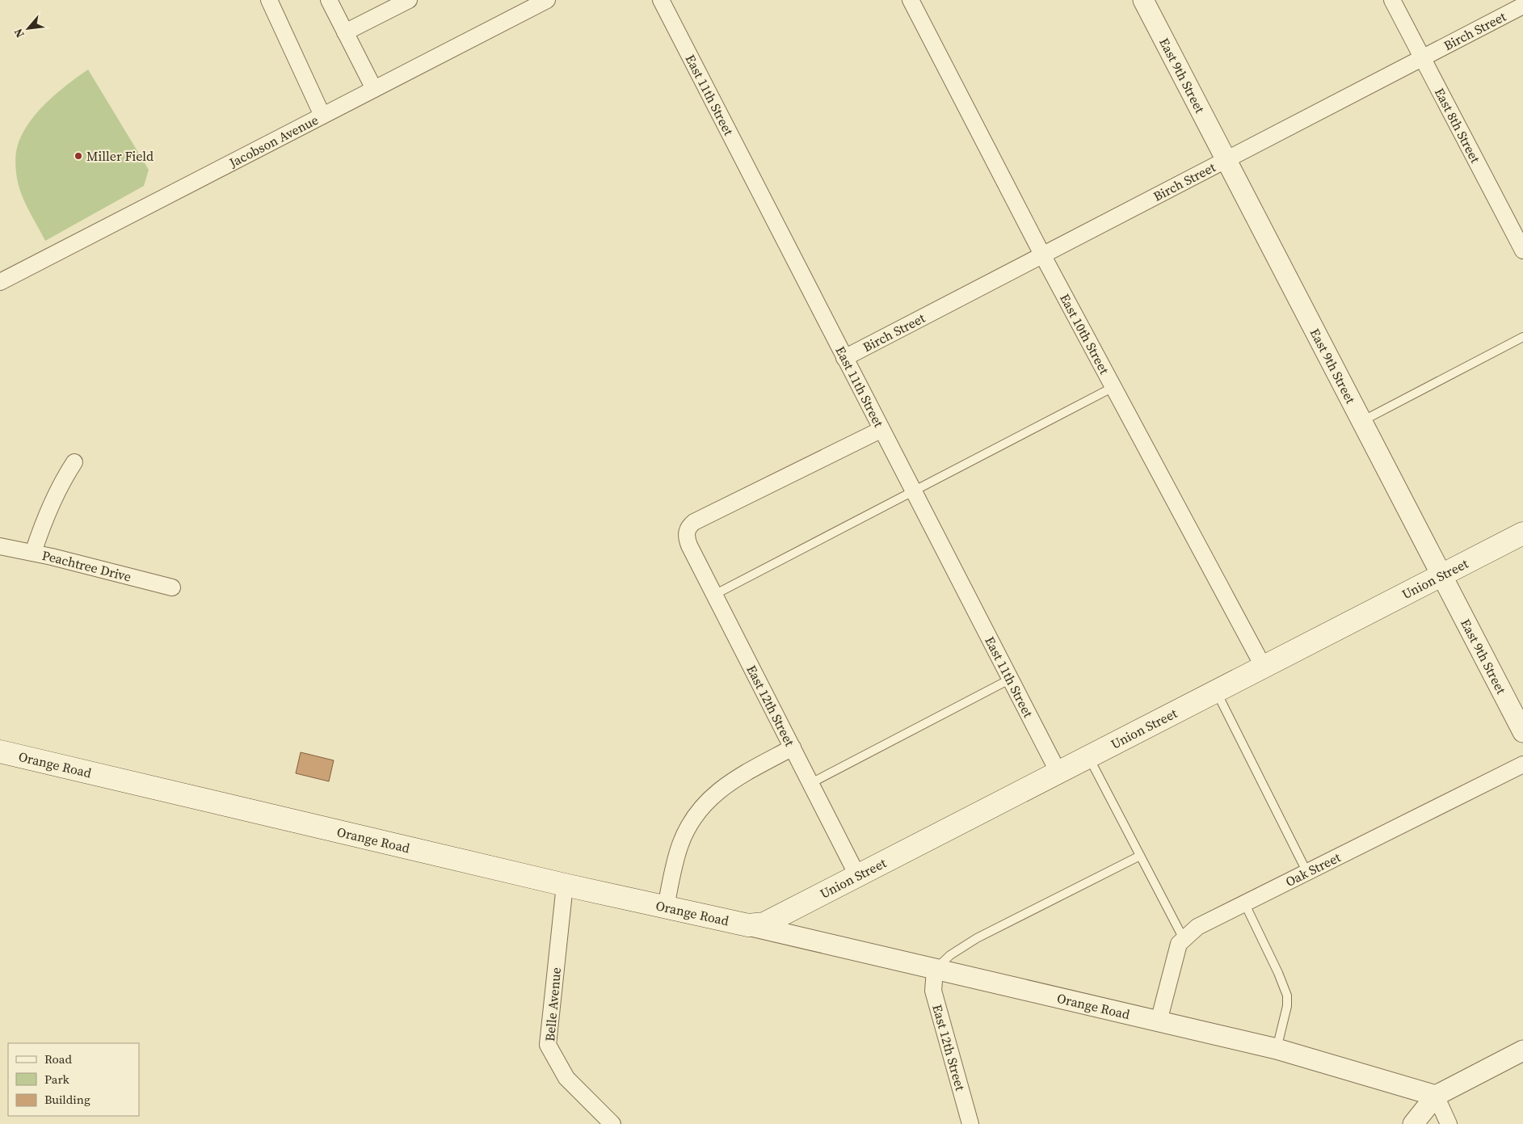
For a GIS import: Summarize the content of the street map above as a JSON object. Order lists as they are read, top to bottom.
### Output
{
  "streets": {
    "main road": ["Union Street", "Orange Road"],
    "street": [
      "Birch Street",
      "East 9th Street",
      "East 11th Street",
      "East 8th Street",
      "Jacobson Avenue",
      "East 10th Street",
      "Peachtree Drive",
      "East 12th Street",
      "Oak Street",
      "Belle Avenue"
    ]
  },
  "crossings": [
    ["Birch Street", "East 9th Street"],
    ["Birch Street", "East 11th Street"],
    ["Birch Street", "East 8th Street"],
    ["Birch Street", "East 10th Street"],
    ["East 9th Street", "Union Street"],
    ["East 11th Street", "Union Street"],
    ["East 11th Street", "East 12th Street"],
    ["East 10th Street", "Union Street"],
    ["Union Street", "East 12th Street"],
    ["Union Street", "Orange Road"],
    ["East 12th Street", "Orange Road"],
    ["Orange Road", "Oak Street"],
    ["Orange Road", "Belle Avenue"]
  ],
  "places": ["Miller Field"],
  "legend": ["Road", "Park", "Building"],
  "north": "bottom left"
}
